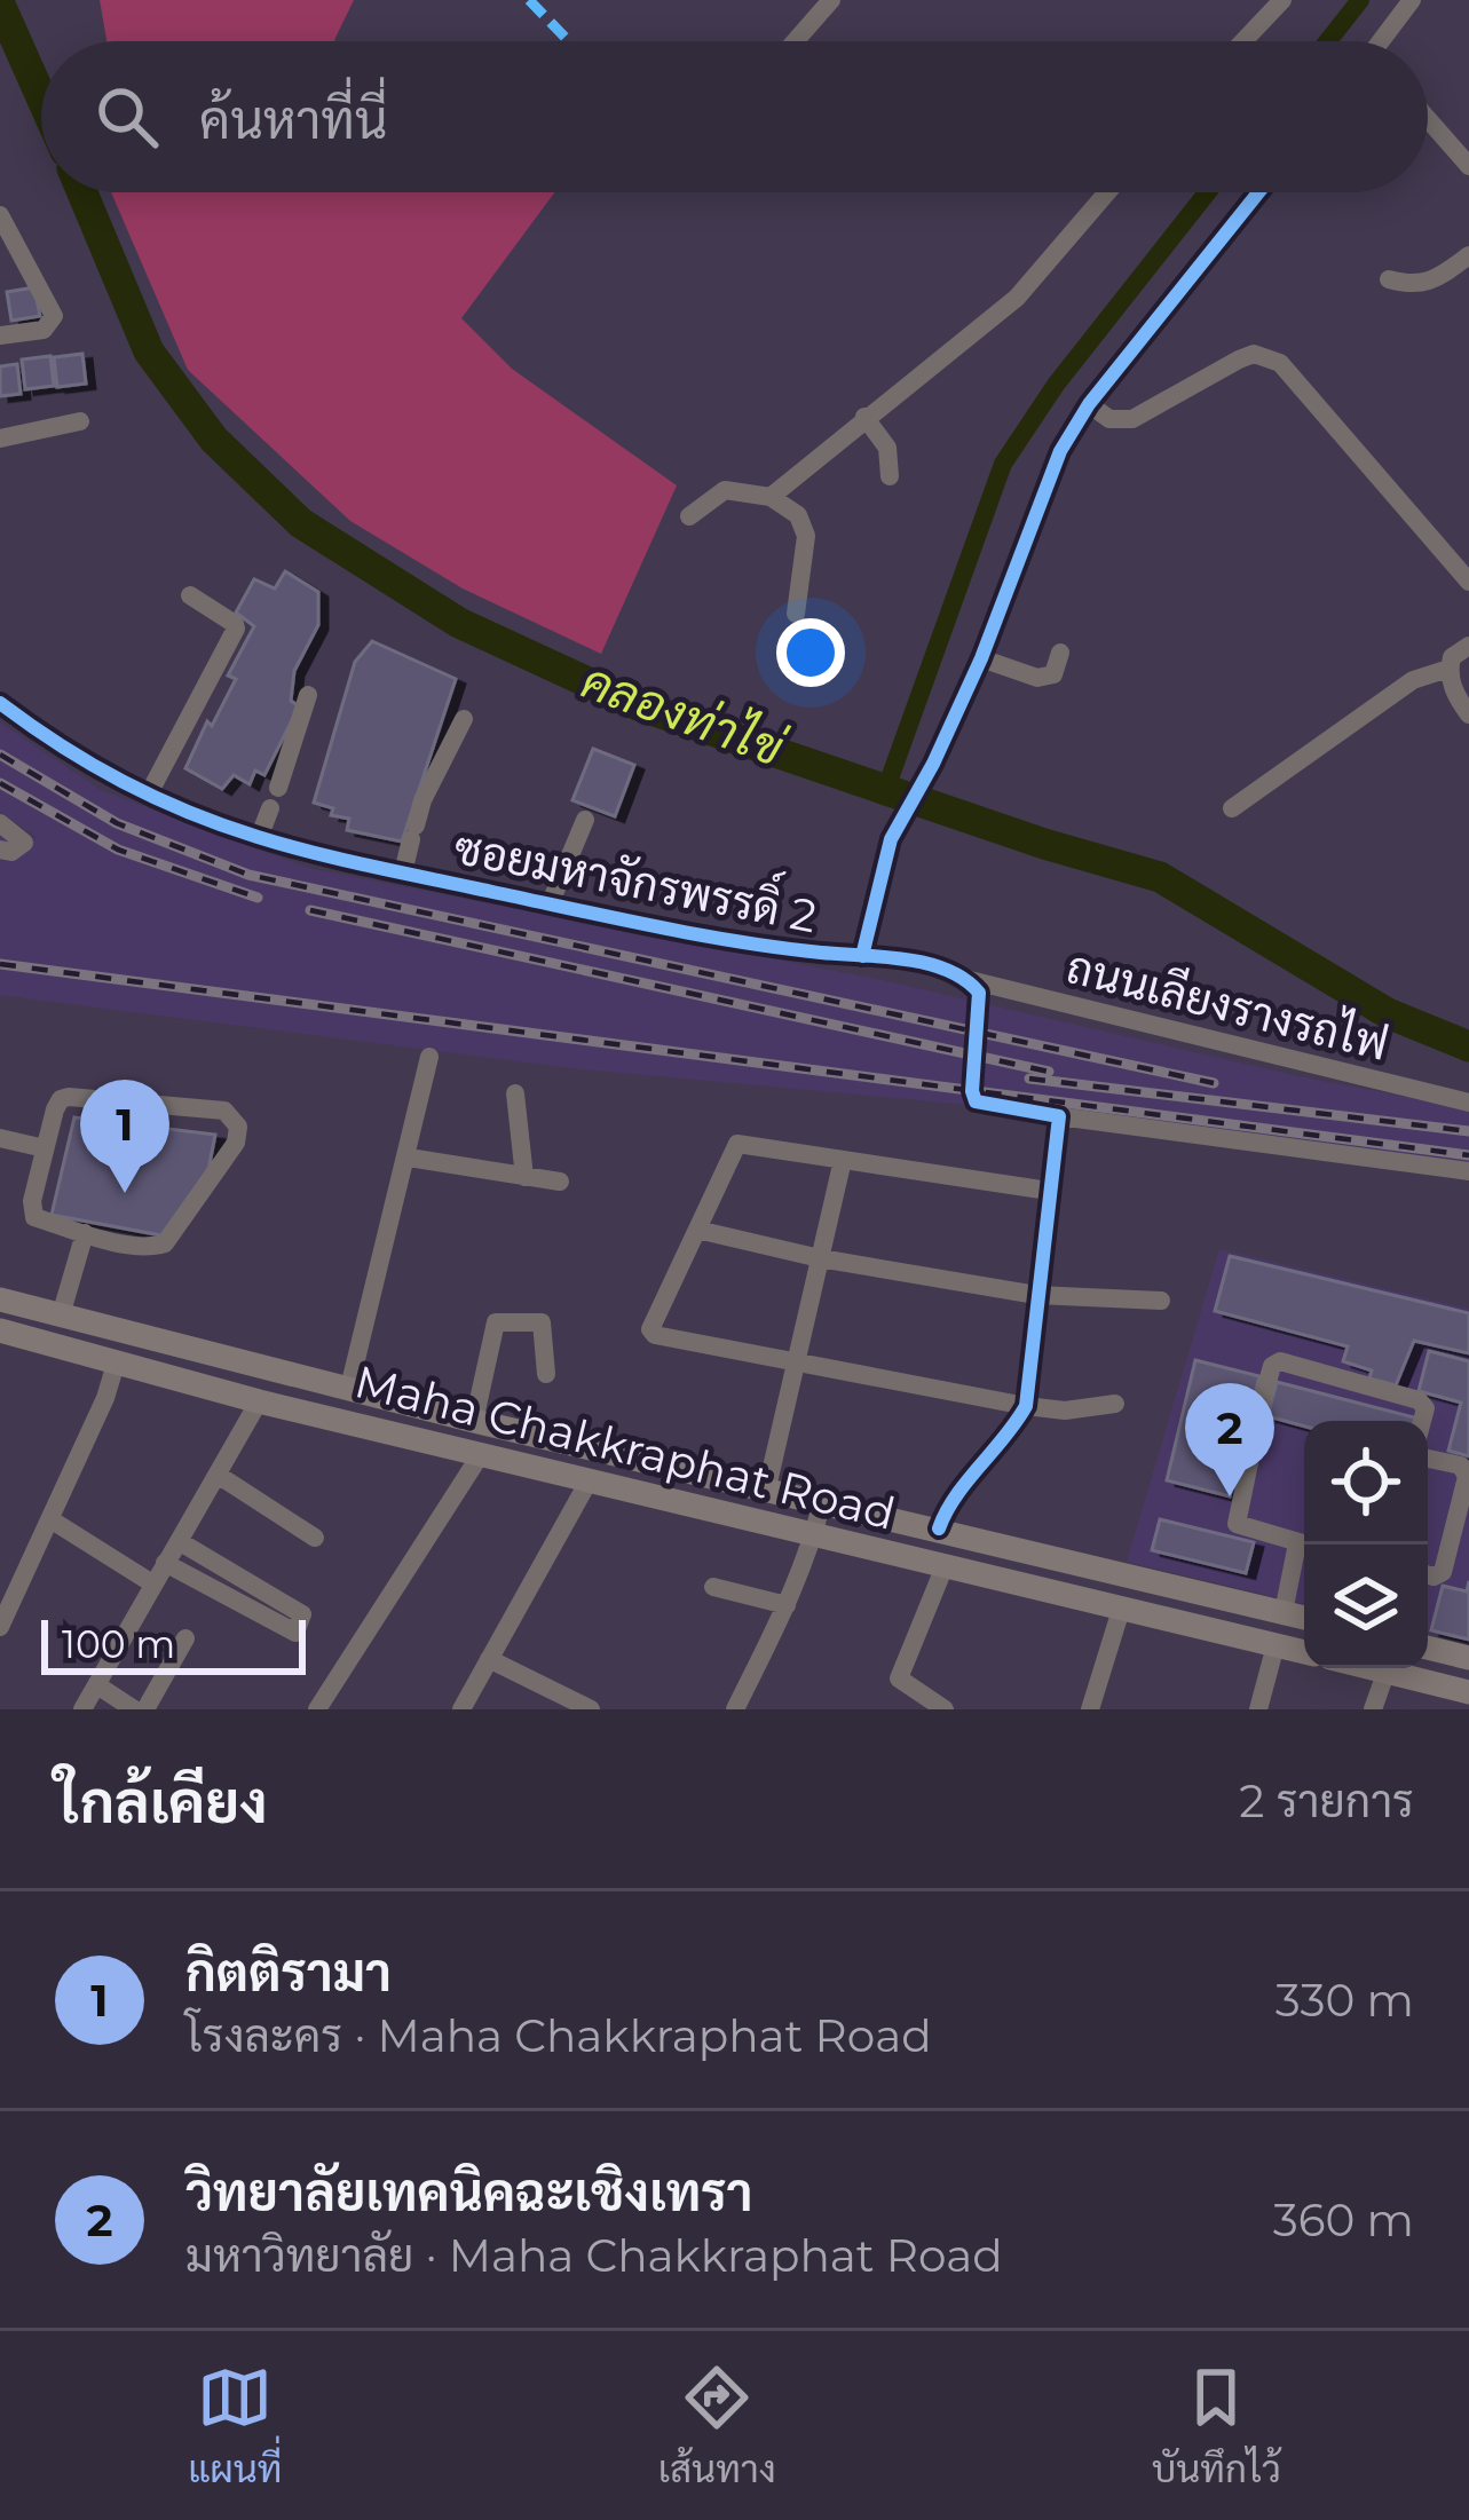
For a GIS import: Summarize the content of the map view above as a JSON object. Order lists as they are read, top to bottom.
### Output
{
  "streets": {
    "main road": ["Maha Chakkraphat Road"],
    "street": ["ซอยมหาจักรพรรดิ์ 2", "ถนนเลียงรางรถไฟ"]
  },
  "crossings": [
    ["ซอยมหาจักรพรรดิ์ 2", "ถนนเลียงรางรถไฟ"]
  ],
  "water": ["คลองท่าไข่"],
  "scale_bar": "100 m",
  "page": {
    "search": "ค้นหาที่นี่",
    "pins": ["1", "2"],
    "scale": "100 m",
    "heading": ["ใกล้เคียง", "2 รายการ"],
    "list": [
      {
        "mark": "1",
        "name": "กิตติรามา",
        "note": "โรงละคร · Maha Chakkraphat Road",
        "value": "330 m"
      },
      {
        "mark": "2",
        "name": "วิทยาลัยเทคนิคฉะเชิงเทรา",
        "note": "มหาวิทยาลัย · Maha Chakkraphat Road",
        "value": "360 m"
      }
    ],
    "nav": ["แผนที่", "เส้นทาง", "บันทึกไว้"]
  }
}
